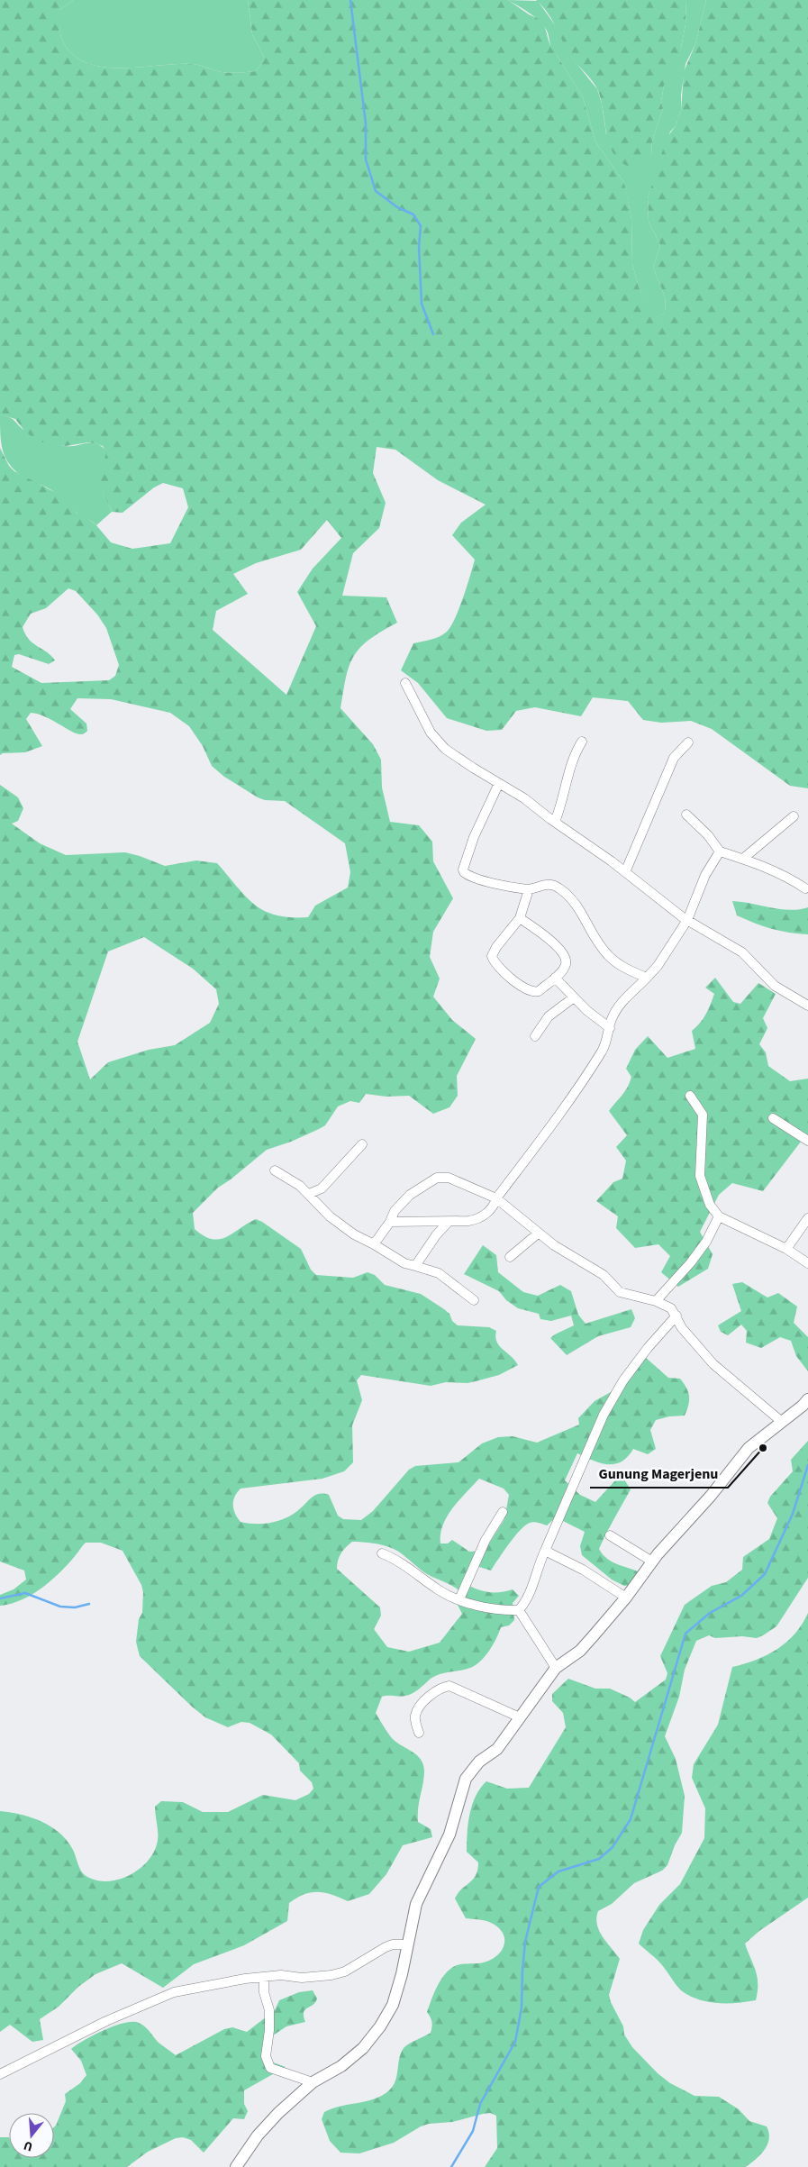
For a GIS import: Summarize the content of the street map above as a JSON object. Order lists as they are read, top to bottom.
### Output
{
  "places": ["Gunung Magerjenu"],
  "north": "bottom"
}
